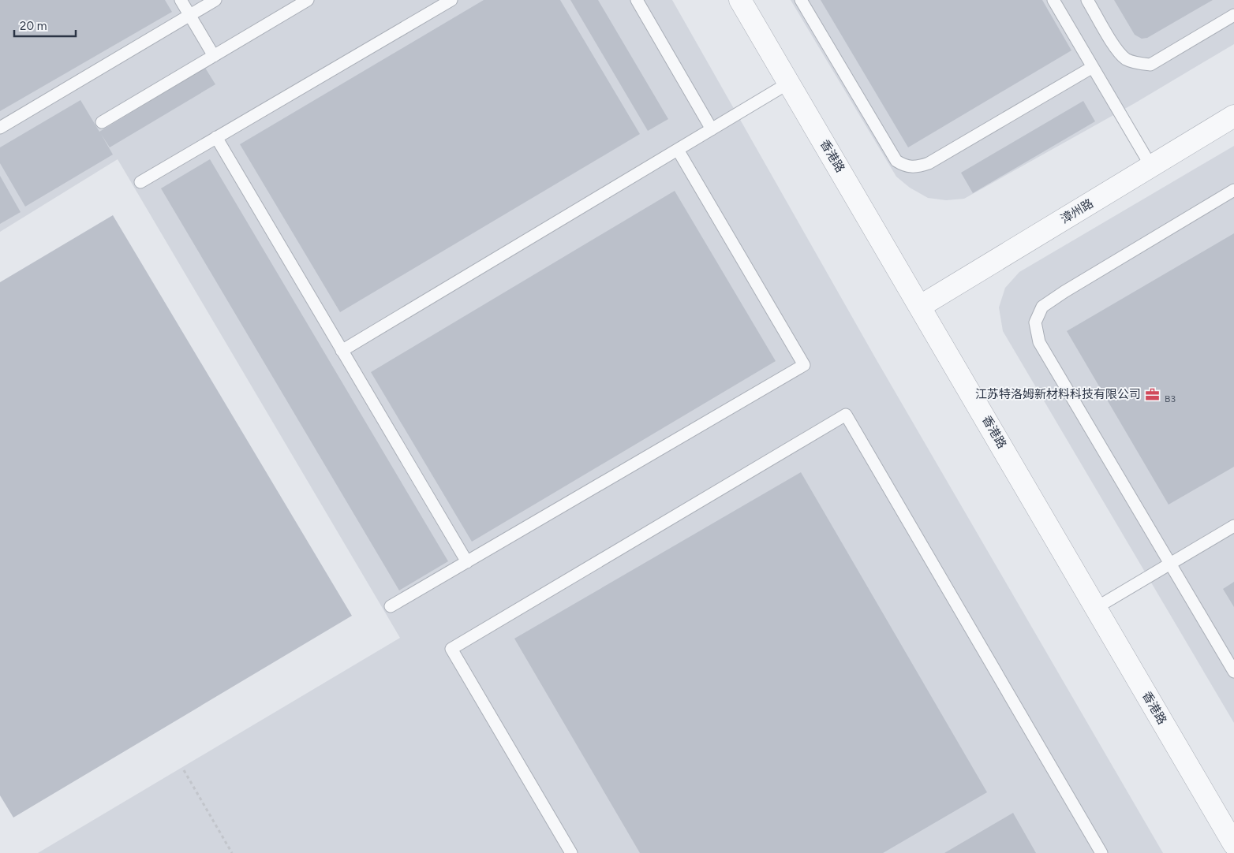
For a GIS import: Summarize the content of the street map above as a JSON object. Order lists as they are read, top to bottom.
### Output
{
  "streets": {
    "street": ["香港路", "漳州路"]
  },
  "crossings": [
    ["香港路", "漳州路"]
  ],
  "places": {
    "office": ["江苏特洛姆新材料科技有限公司"]
  },
  "house_numbers": ["B3"],
  "scale_bar": "20 m"
}
